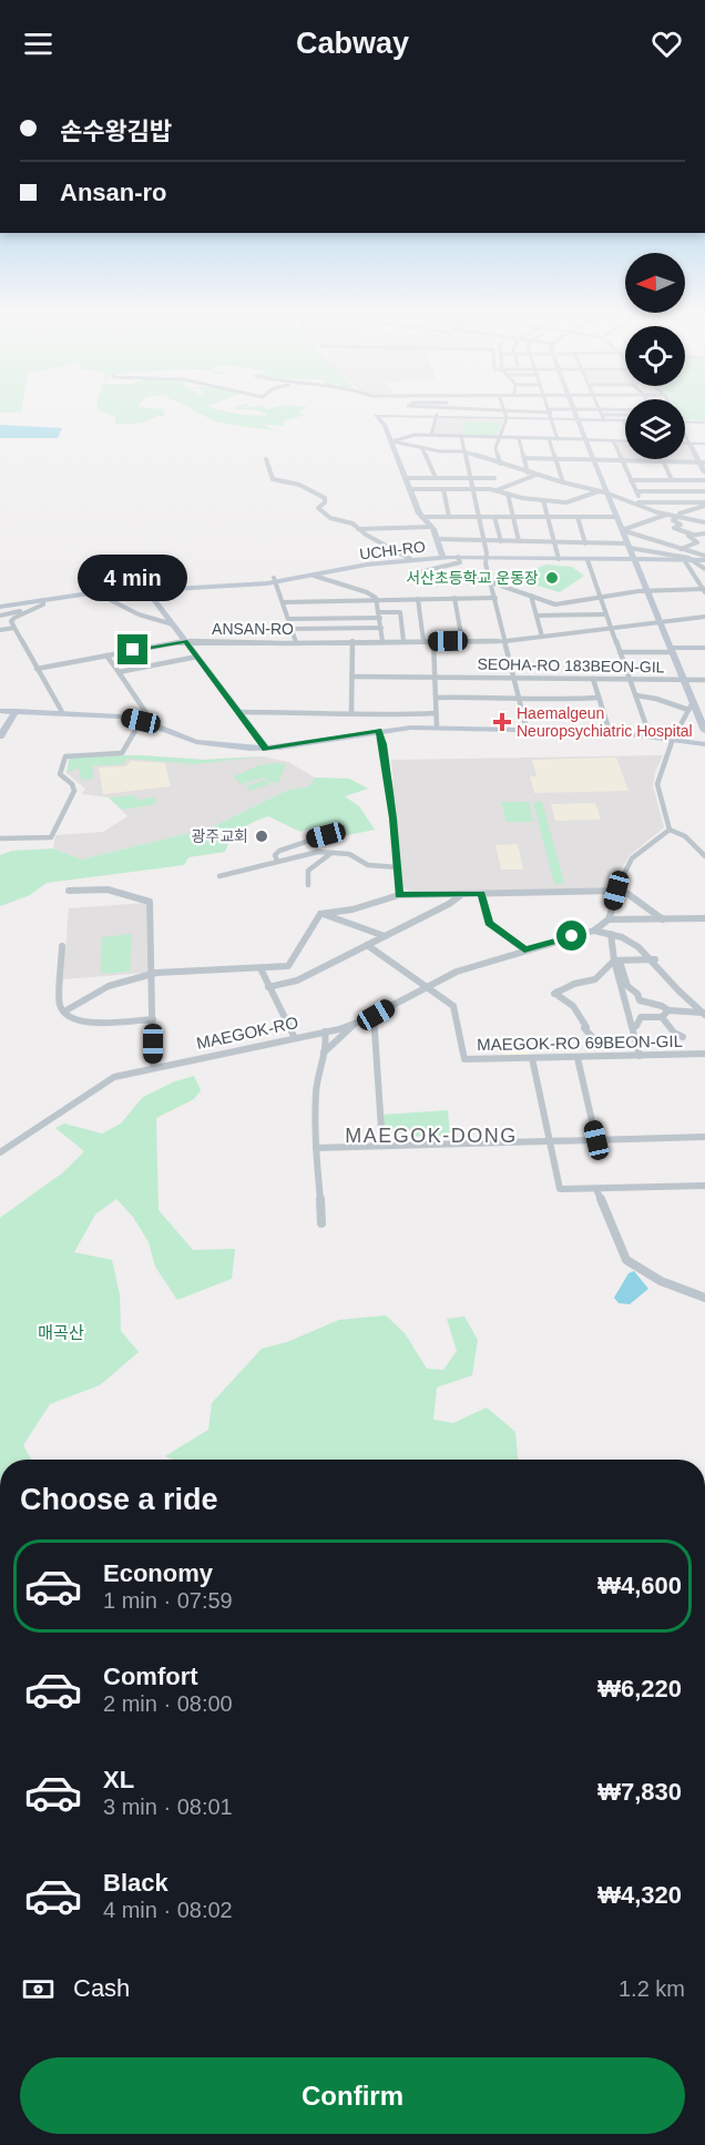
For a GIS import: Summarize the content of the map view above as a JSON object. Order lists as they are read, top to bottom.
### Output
{
  "streets": {
    "main road": ["UCHI-RO"],
    "street": [
      "ANSAN-RO",
      "SEOHA-RO 183BEON-GIL",
      "MAEGOK-RO",
      "MAEGOK-RO 69BEON-GIL"
    ]
  },
  "crossings": [
    ["MAEGOK-RO", "MAEGOK-RO 69BEON-GIL"]
  ],
  "districts": ["MAEGOK-DONG"],
  "parks": ["매곡산"],
  "places": {
    "other": ["서산초등학교 운동장", "광주교회"],
    "health": ["Haemalgeun Neuropsychiatric Hospital"]
  },
  "north": "left",
  "page": {
    "header": "Cabway",
    "banner": ["손수왕김밥", "Ansan-ro"],
    "bubble": "4 min",
    "heading": "Choose a ride",
    "list": [
      {
        "name": "Economy",
        "note": "1 min · 07:59",
        "value": "₩4,600"
      },
      {
        "name": "Comfort",
        "note": "2 min · 08:00",
        "value": "₩6,220"
      },
      {
        "name": "XL",
        "note": "3 min · 08:01",
        "value": "₩7,830"
      },
      {
        "name": "Black",
        "note": "4 min · 08:02",
        "value": "₩4,320"
      }
    ],
    "pay": ["Cash", "1.2 km"],
    "buttons": "Confirm"
  }
}
